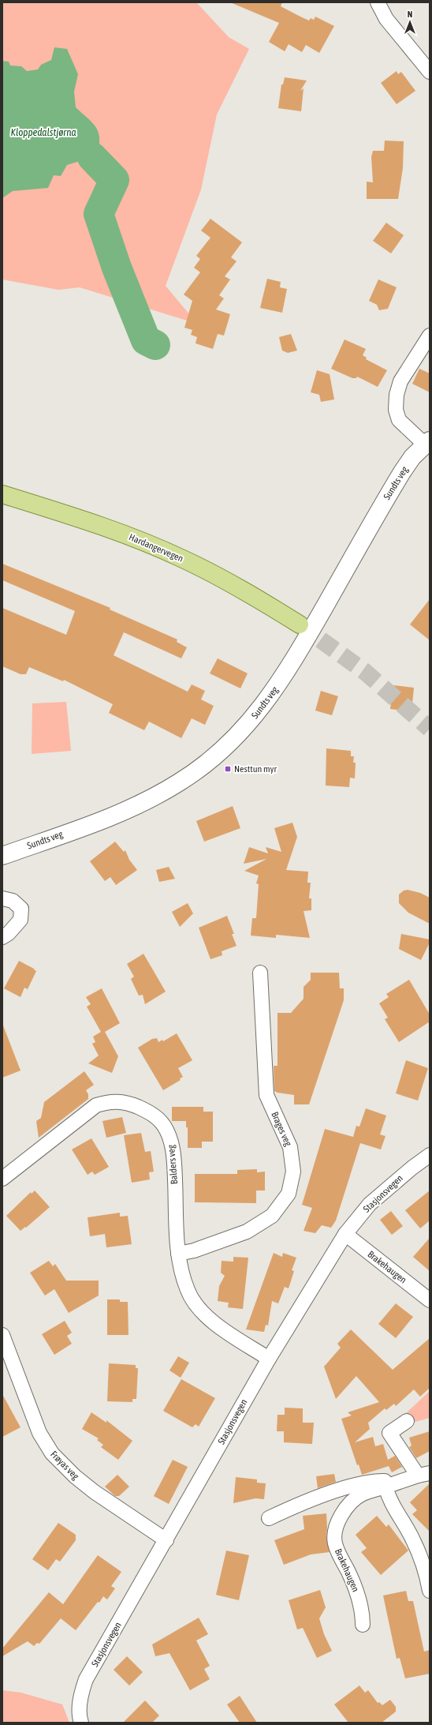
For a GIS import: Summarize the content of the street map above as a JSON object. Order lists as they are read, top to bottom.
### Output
{
  "streets": {
    "main road": ["Hardangervegen"],
    "street": [
      "Sundts veg",
      "Brages veg",
      "Balders veg",
      "Stasjonsvegen",
      "Brakehaugen",
      "Frøyas veg"
    ]
  },
  "crossings": [
    ["Brages veg", "Balders veg"],
    ["Balders veg", "Stasjonsvegen"],
    ["Stasjonsvegen", "Brakehaugen"],
    ["Stasjonsvegen", "Frøyas veg"]
  ],
  "water": ["Kloppedalstjørna"],
  "places": {
    "transit": ["Nesttun myr"]
  },
  "north": "top"
}
